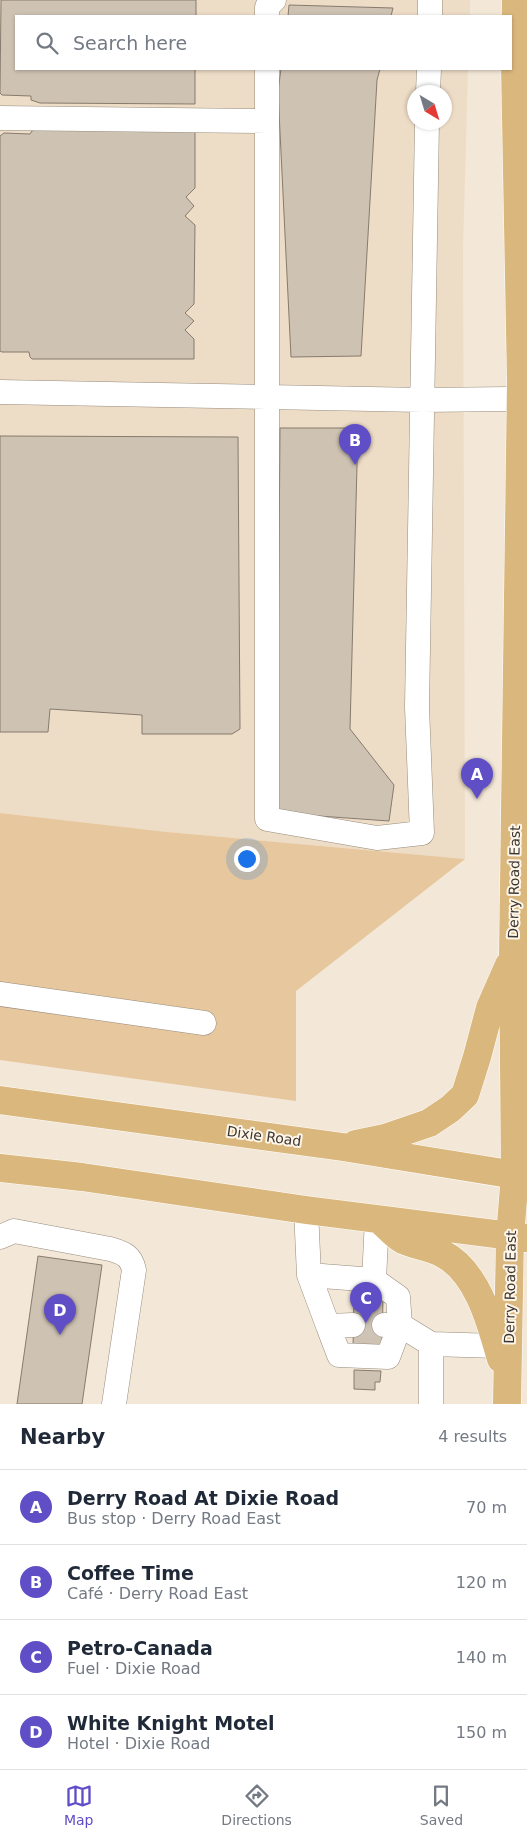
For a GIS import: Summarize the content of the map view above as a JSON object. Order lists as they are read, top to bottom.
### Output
{
  "streets": {
    "main road": ["Derry Road East", "Dixie Road"]
  },
  "crossings": [
    ["Derry Road East", "Dixie Road"]
  ],
  "north": "bottom right",
  "page": {
    "search": "Search here",
    "pins": [
      "B",
      "A",
      "C",
      "D"
    ],
    "heading": ["Nearby", "4 results"],
    "list": [
      {
        "mark": "A",
        "name": "Derry Road At Dixie Road",
        "note": "Bus stop · Derry Road East",
        "value": "70 m"
      },
      {
        "mark": "B",
        "name": "Coffee Time",
        "note": "Café · Derry Road East",
        "value": "120 m"
      },
      {
        "mark": "C",
        "name": "Petro-Canada",
        "note": "Fuel · Dixie Road",
        "value": "140 m"
      },
      {
        "mark": "D",
        "name": "White Knight Motel",
        "note": "Hotel · Dixie Road",
        "value": "150 m"
      }
    ],
    "nav": ["Map", "Directions", "Saved"]
  }
}
